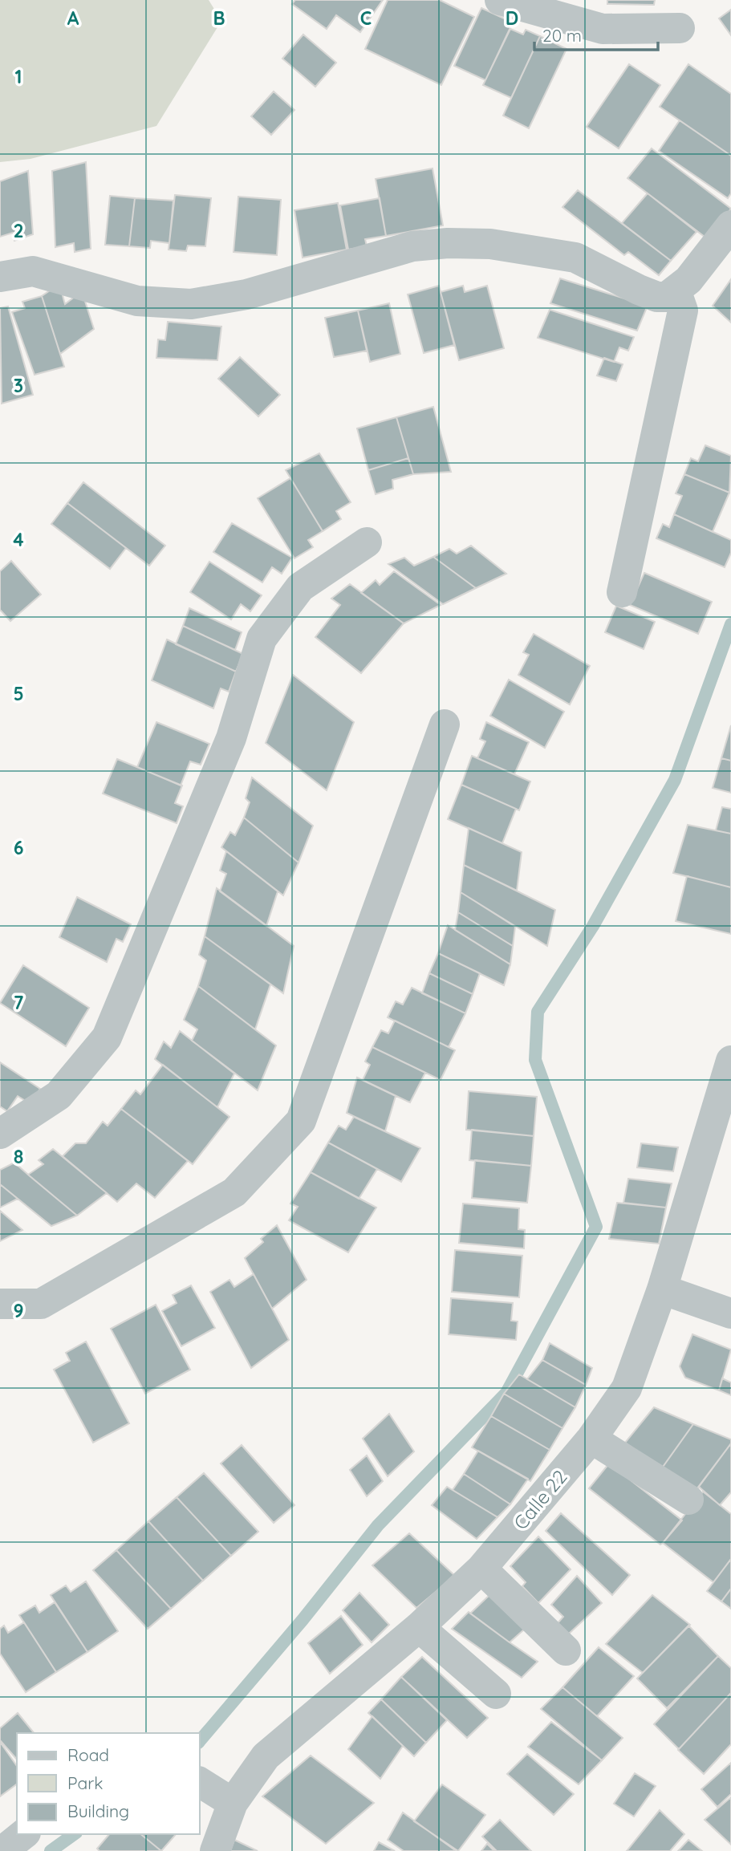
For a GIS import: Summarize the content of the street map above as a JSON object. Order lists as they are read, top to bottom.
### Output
{
  "streets": {
    "street": ["Calle 22"]
  },
  "legend": ["Road", "Park", "Building"],
  "scale_bar": "20 m",
  "grid": {
    "columns": [
      "A",
      "B",
      "C",
      "D"
    ],
    "rows": [
      "1",
      "2",
      "3",
      "4",
      "5",
      "6",
      "7",
      "8",
      "9"
    ]
  }
}
